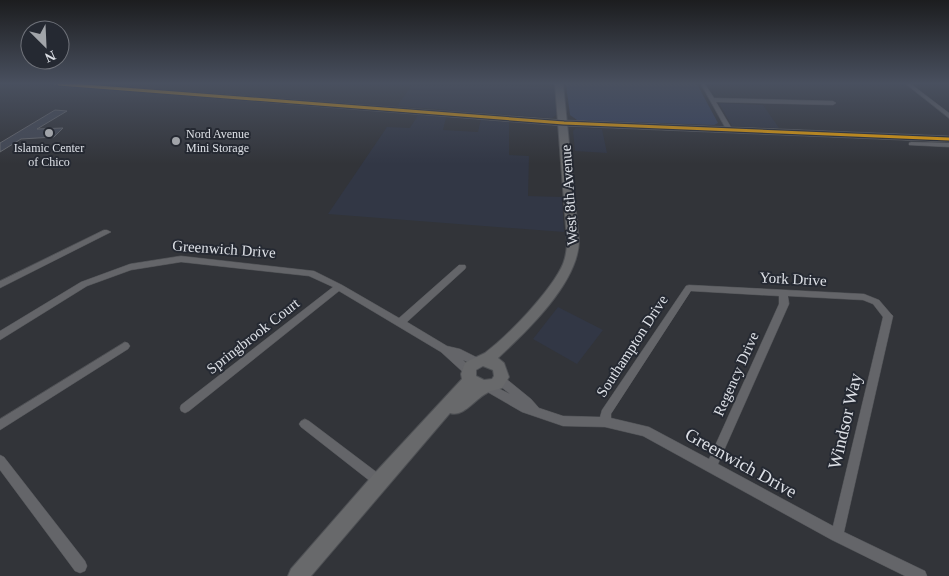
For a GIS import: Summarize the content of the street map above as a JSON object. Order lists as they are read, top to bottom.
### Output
{
  "streets": {
    "street": [
      "West 8th Avenue",
      "Greenwich Drive",
      "York Drive",
      "Springbrook Court",
      "Southampton Drive",
      "Regency Drive",
      "Windsor Way"
    ]
  },
  "crossings": [
    ["West 8th Avenue", "Greenwich Drive"],
    ["Greenwich Drive", "Springbrook Court"],
    ["Greenwich Drive", "Southampton Drive"],
    ["Greenwich Drive", "Regency Drive"],
    ["Greenwich Drive", "Windsor Way"],
    ["York Drive", "Southampton Drive"],
    ["York Drive", "Regency Drive"],
    ["York Drive", "Windsor Way"]
  ],
  "places": ["Islamic Center of Chico", "Nord Avenue Mini Storage"],
  "north": "bottom right"
}
